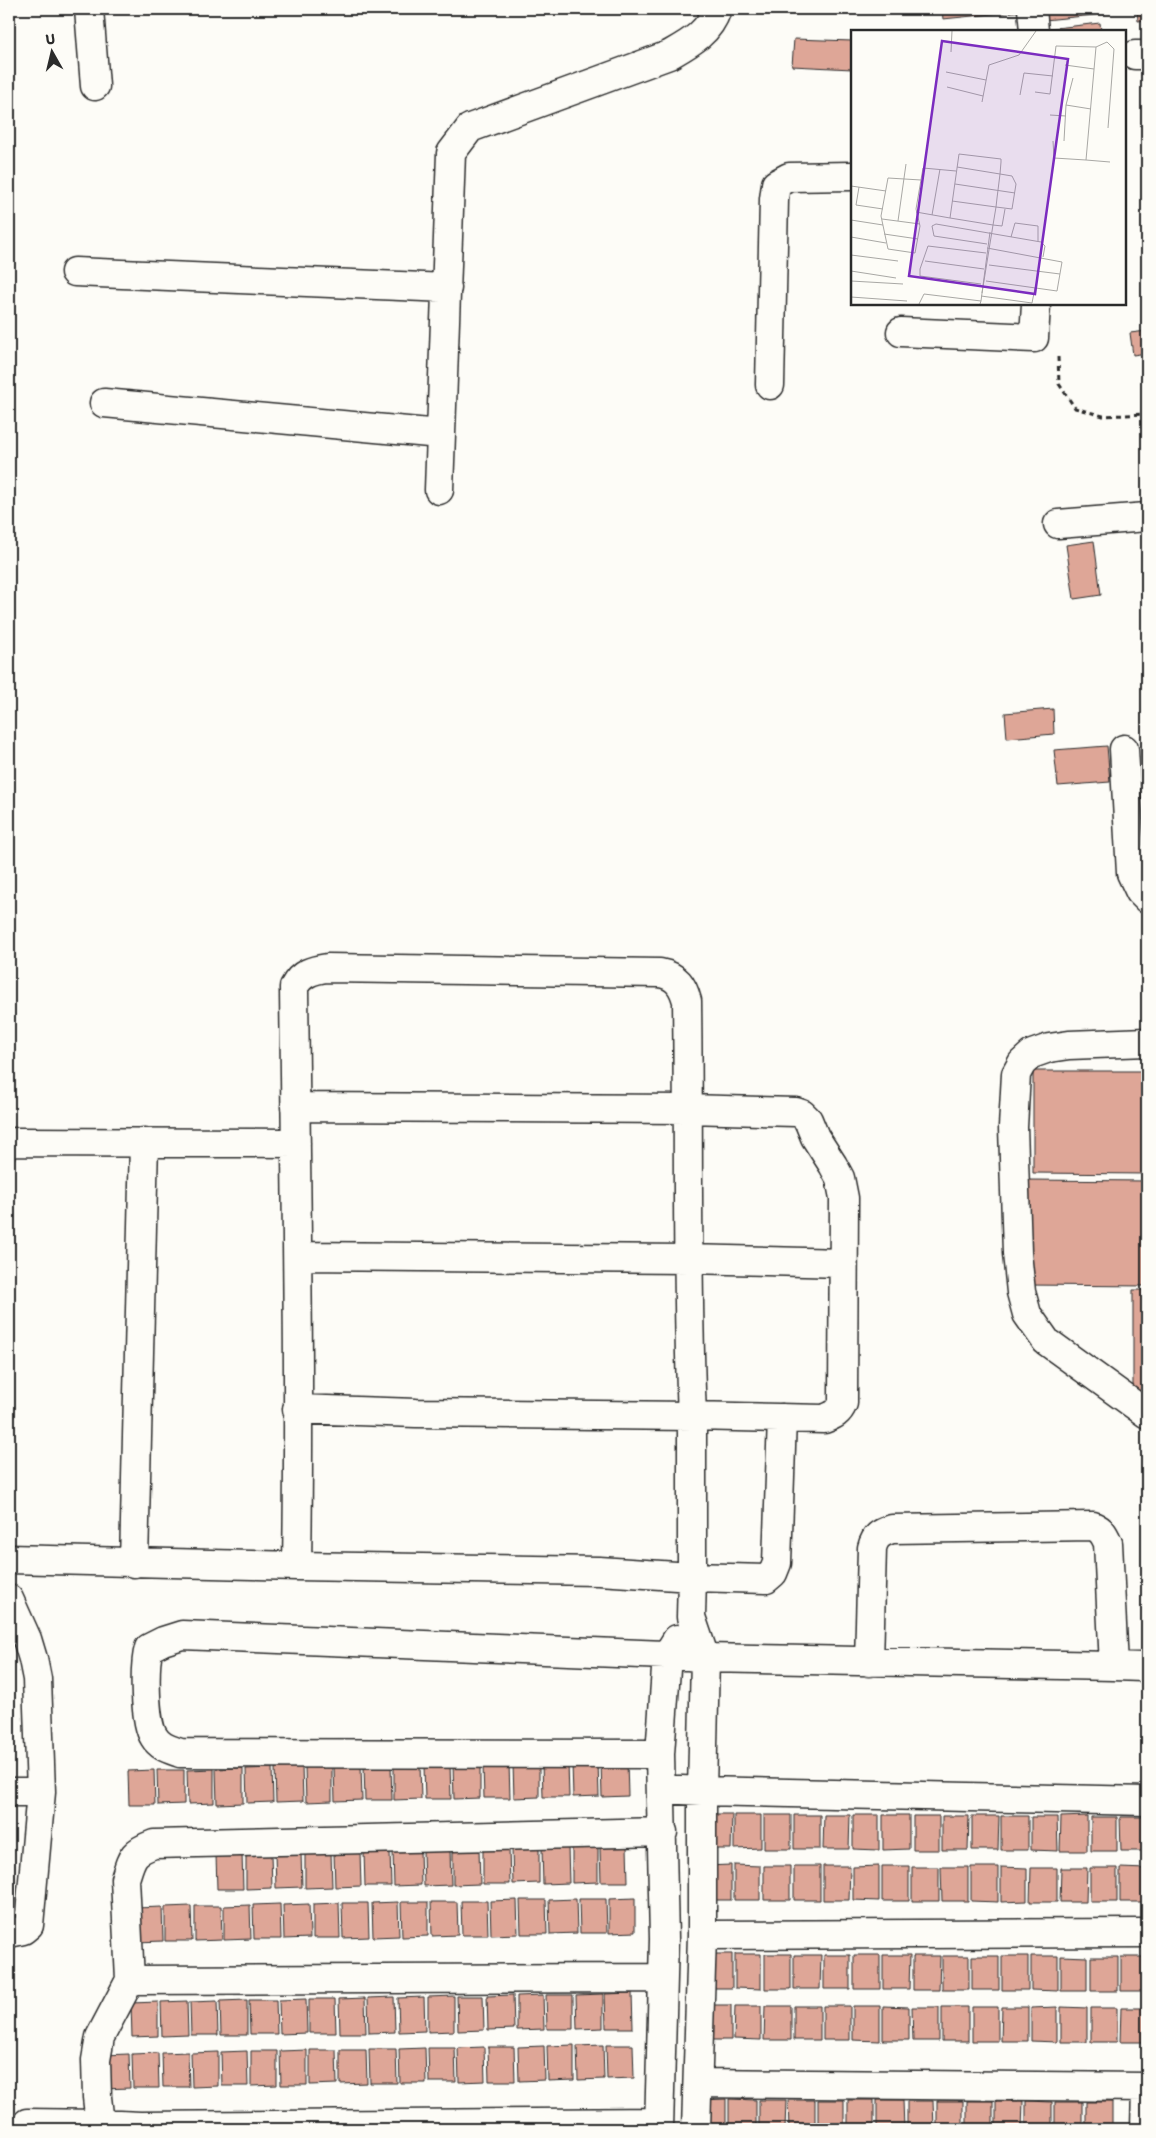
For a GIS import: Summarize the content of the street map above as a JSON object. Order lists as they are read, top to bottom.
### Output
{
  "north": "top"
}
